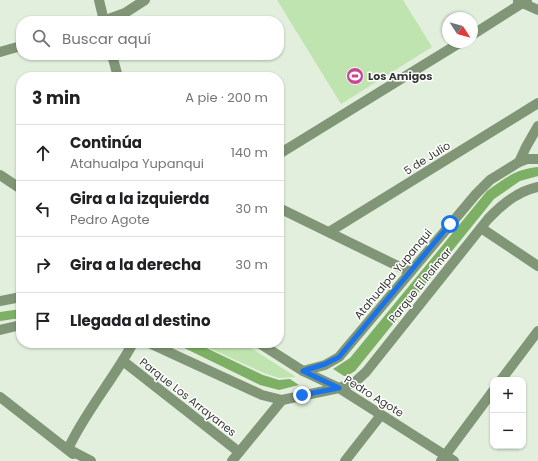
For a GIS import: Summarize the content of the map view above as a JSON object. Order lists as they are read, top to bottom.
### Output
{
  "streets": {
    "street": [
      "5 de Julio",
      "Atahualpa Yupanqui",
      "Parque El Palmar",
      "Pedro Agote",
      "Parque Los Arrayanes"
    ]
  },
  "crossings": [
    ["Atahualpa Yupanqui", "Pedro Agote"],
    ["Parque El Palmar", "Pedro Agote"]
  ],
  "places": {
    "sports": ["Los Amigos"]
  },
  "north": "bottom right",
  "page": {
    "search": "Buscar aquí",
    "heading": ["3 min", "A pie · 200 m"],
    "list": [
      ["Continúa", "Atahualpa Yupanqui", "140 m"],
      ["Gira a la izquierda", "Pedro Agote", "30 m"],
      ["Gira a la derecha", "30 m"],
      "Llegada al destino"
    ],
    "map_buttons": ["+", "−"]
  }
}
